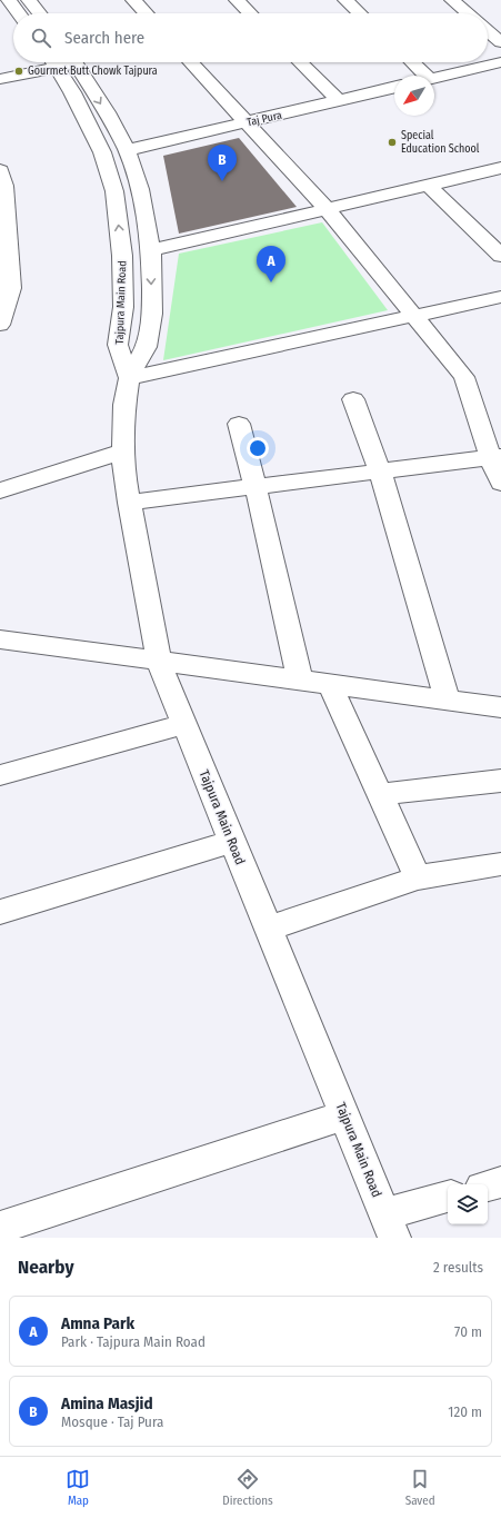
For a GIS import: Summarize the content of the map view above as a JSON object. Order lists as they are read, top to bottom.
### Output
{
  "streets": {
    "street": ["Taj Pura", "Tajpura Main Road"]
  },
  "crossings": [
    ["Taj Pura", "Tajpura Main Road"]
  ],
  "places": ["Gourmet Butt Chowk Tajpura", "Special Education School"],
  "north": "bottom left",
  "page": {
    "search": "Search here",
    "pins": ["B", "A"],
    "heading": ["Nearby", "2 results"],
    "list": [
      {
        "mark": "A",
        "name": "Amna Park",
        "note": "Park · Tajpura Main Road",
        "value": "70 m"
      },
      {
        "mark": "B",
        "name": "Amina Masjid",
        "note": "Mosque · Taj Pura",
        "value": "120 m"
      }
    ],
    "nav": ["Map", "Directions", "Saved"]
  }
}
